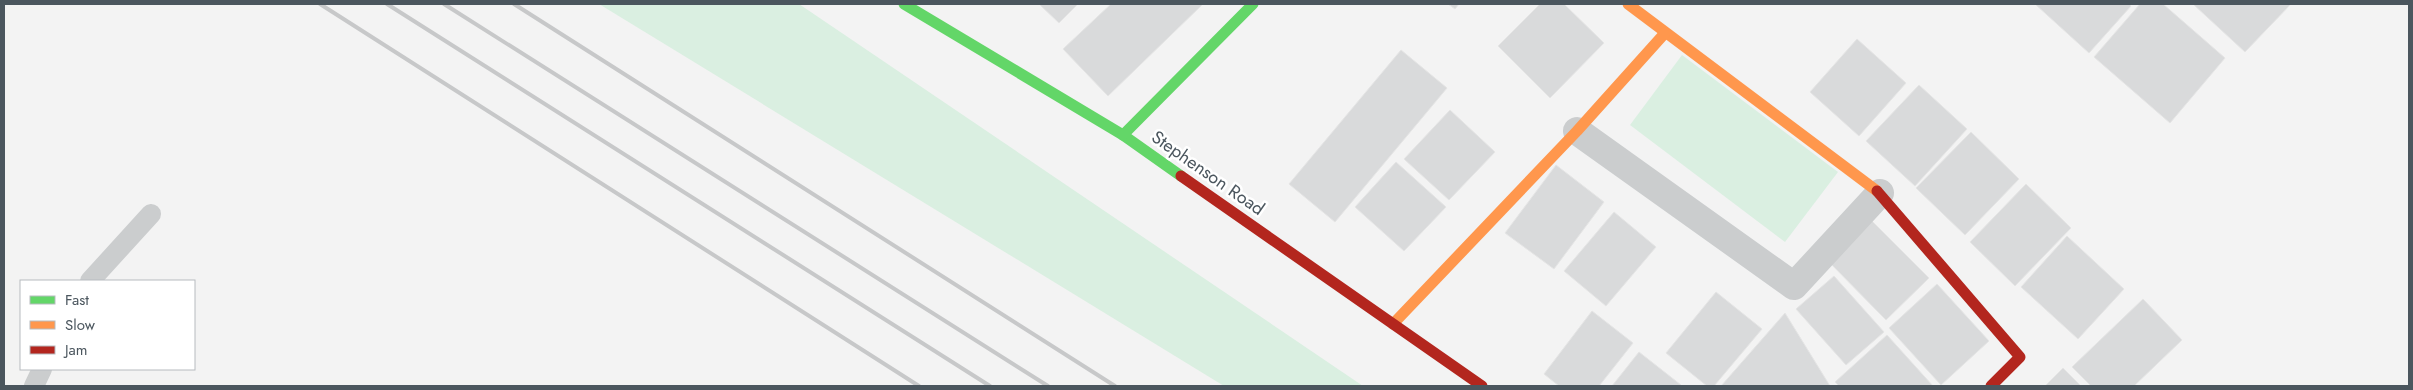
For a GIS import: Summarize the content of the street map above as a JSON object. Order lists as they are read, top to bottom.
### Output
{
  "streets": {
    "street": ["Stephenson Road"]
  },
  "legend": ["Fast", "Slow", "Jam"]
}
